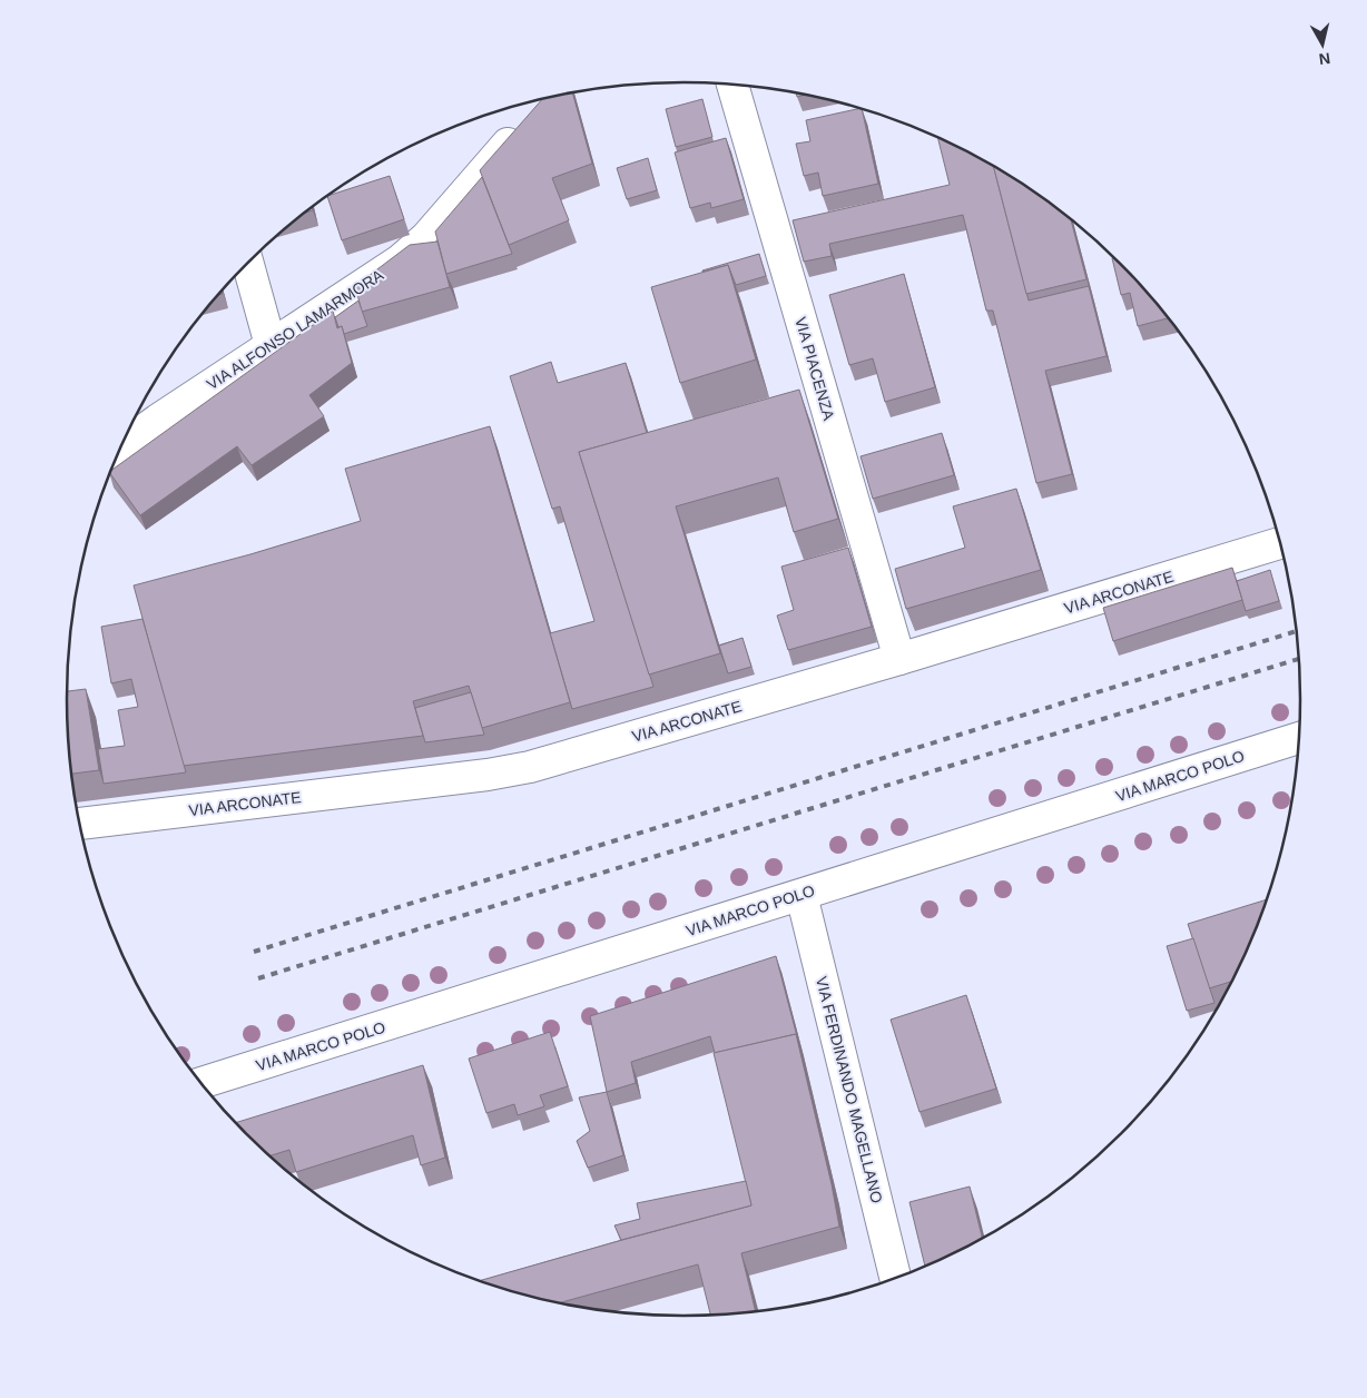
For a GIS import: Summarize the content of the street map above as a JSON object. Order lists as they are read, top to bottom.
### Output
{
  "streets": {
    "street": [
      "VIA ALFONSO LAMARMORA",
      "VIA PIACENZA",
      "VIA ARCONATE",
      "VIA MARCO POLO",
      "VIA FERDINANDO MAGELLANO"
    ]
  },
  "crossings": [
    ["VIA PIACENZA", "VIA ARCONATE"],
    ["VIA MARCO POLO", "VIA FERDINANDO MAGELLANO"]
  ],
  "north": "bottom"
}
